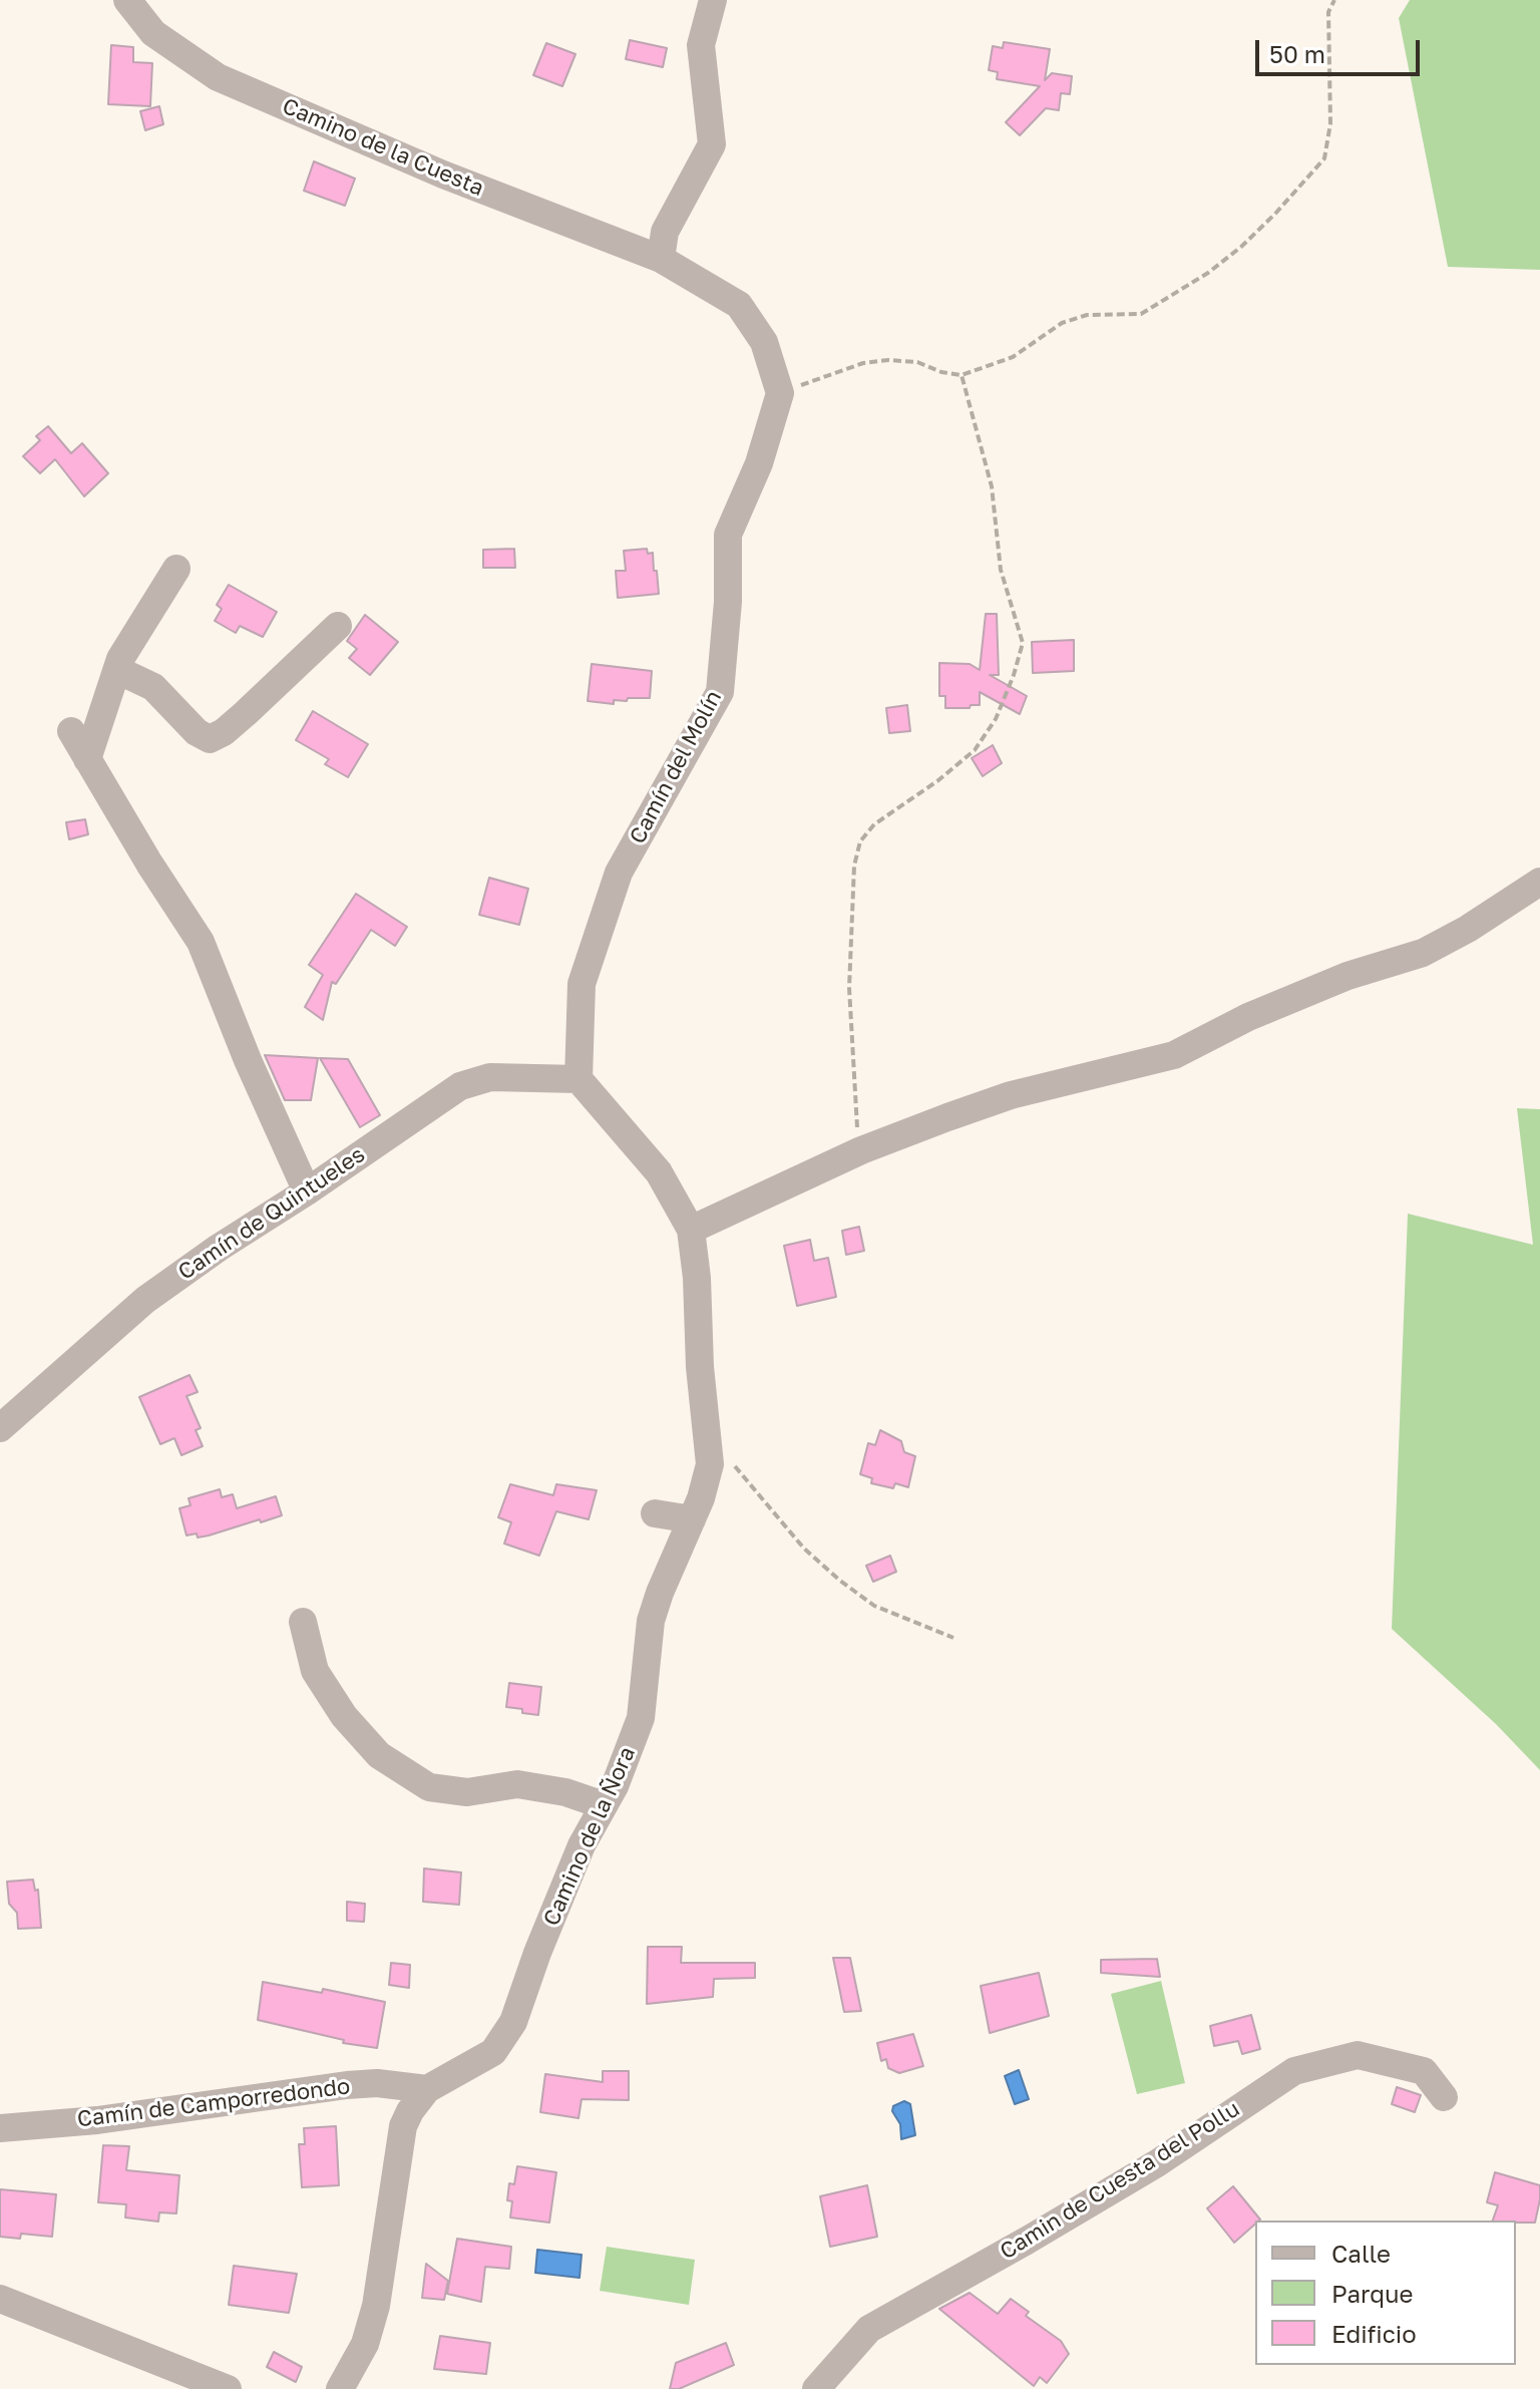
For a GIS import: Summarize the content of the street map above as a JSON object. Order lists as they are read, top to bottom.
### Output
{
  "streets": {
    "street": [
      "Camino de la Cuesta",
      "Camín del Molín",
      "Camín de Quintueles",
      "Camino de la Ñora",
      "Camín de Camporredondo",
      "Camin de Cuesta del Pollu"
    ]
  },
  "crossings": [
    ["Camín del Molín", "Camín de Quintueles"],
    ["Camino de la Ñora", "Camín de Camporredondo"]
  ],
  "legend": ["Calle", "Parque", "Edificio"],
  "scale_bar": "50 m"
}
